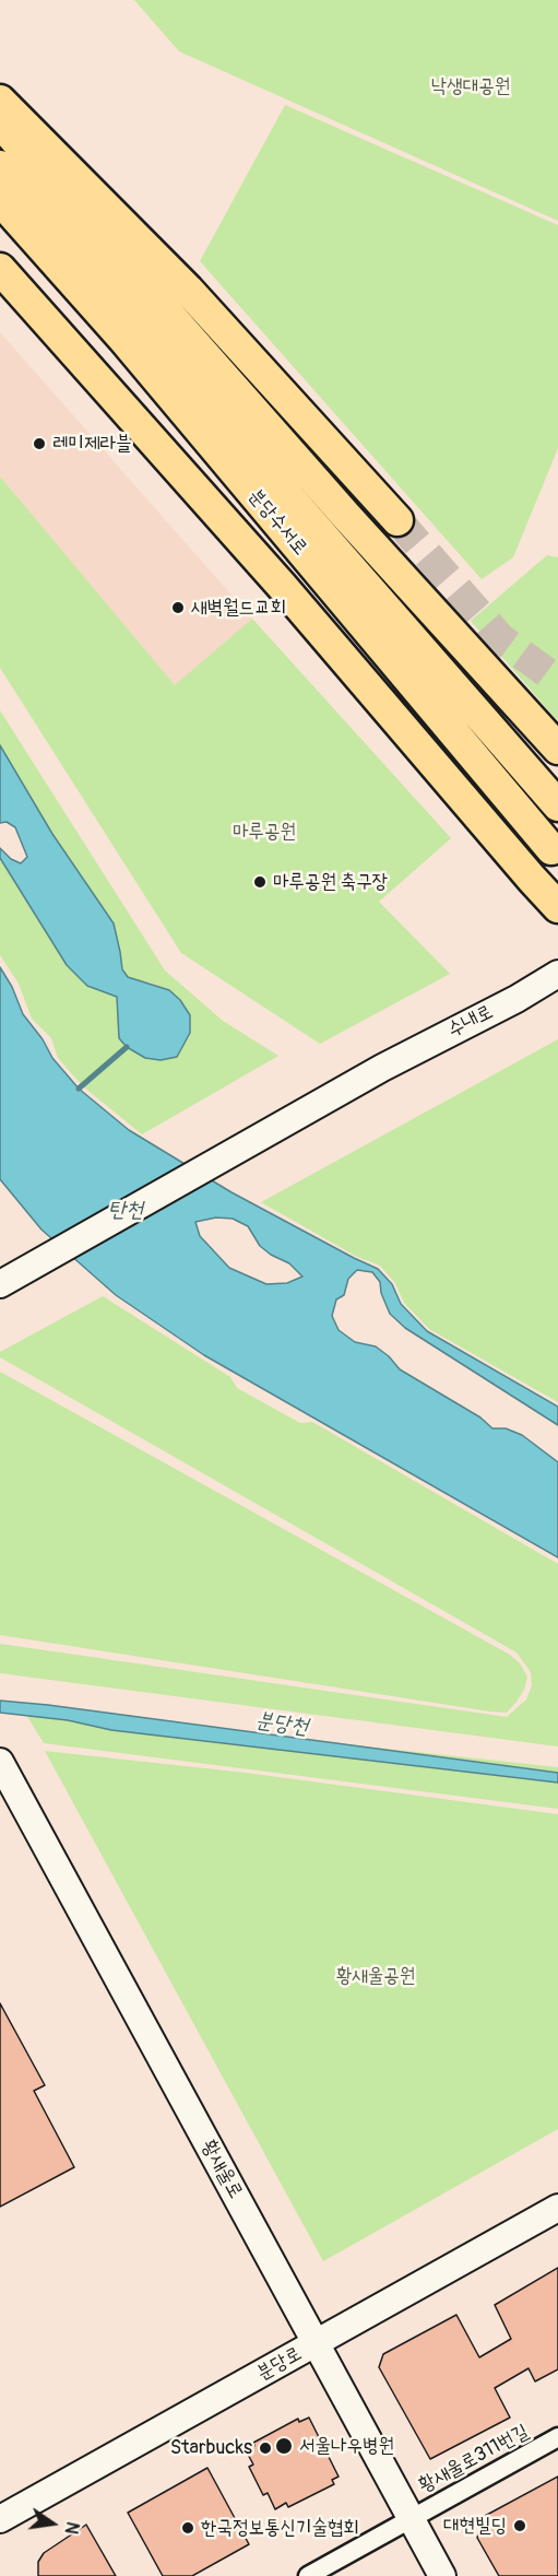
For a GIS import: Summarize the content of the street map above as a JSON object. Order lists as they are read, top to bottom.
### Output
{
  "streets": {
    "highway": ["분당수서로"],
    "main road": ["수내로", "황새울로", "분당로"],
    "street": ["황새울로311번길"]
  },
  "crossings": [
    ["황새울로", "분당로"],
    ["황새울로", "황새울로311번길"]
  ],
  "water": ["탄천", "분당천"],
  "parks": ["낙생대공원", "마루공원", "황새울공원"],
  "places": [
    "레미제라블",
    "새벽월드교회",
    "마루공원 축구장",
    "서울나우병원",
    "Starbucks",
    "대현빌딩",
    "한국정보통신기술협회"
  ],
  "north": "right"
}
